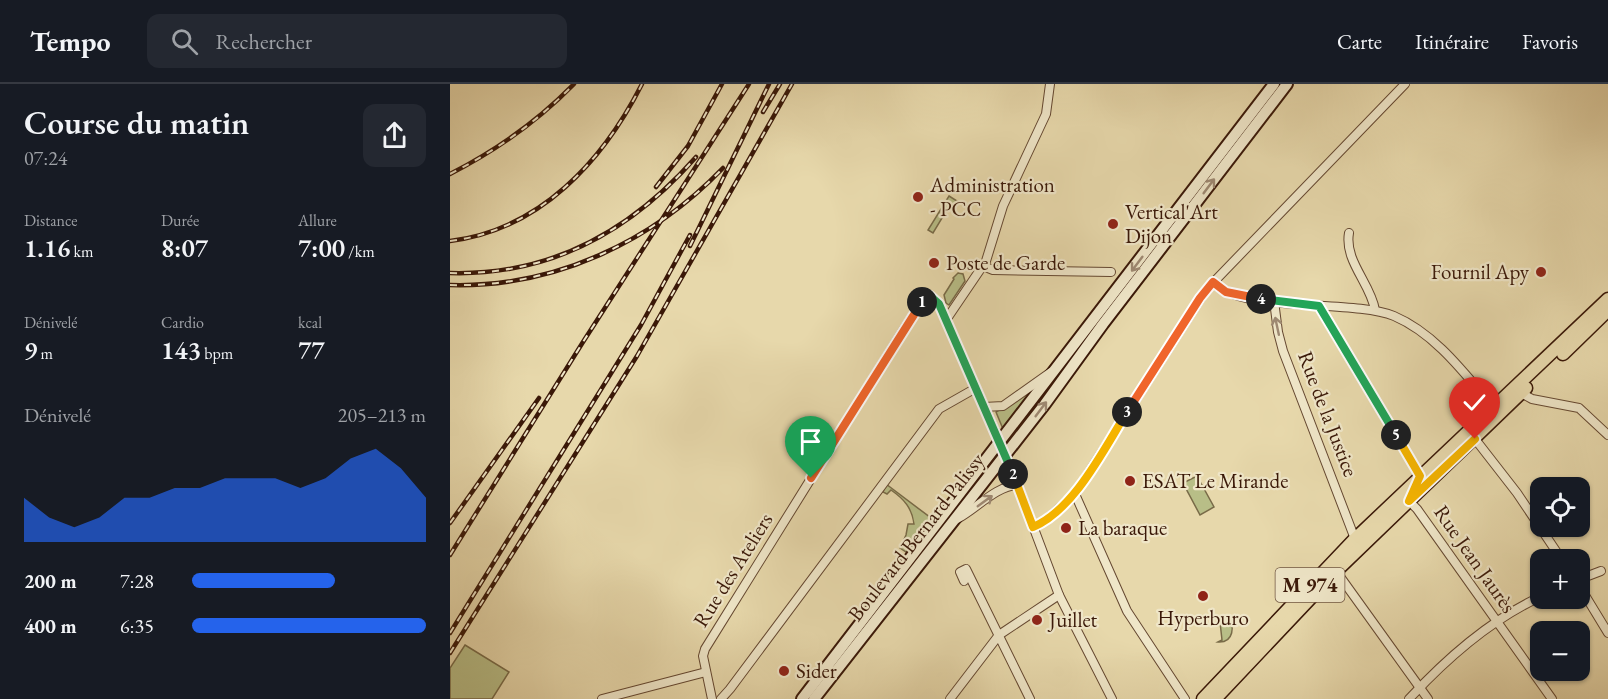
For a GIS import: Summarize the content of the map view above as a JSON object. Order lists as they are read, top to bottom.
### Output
{
  "streets": {
    "main road": ["Boulevard Bernard Palissy", "M 974"],
    "street": ["Rue de la Justice", "Rue Jean Jaurès", "Rue des Ateliers"]
  },
  "crossings": [
    ["Rue de la Justice", "M 974"],
    ["Rue Jean Jaurès", "M 974"]
  ],
  "places": [
    "Administration - PCC",
    "Vertical'Art Dijon",
    "Poste de Garde",
    "Fournil Apy",
    "ESAT Le Mirande",
    "La baraque",
    "Hyperburo",
    "Juillet",
    "Sider"
  ],
  "page": {
    "header": "Tempo",
    "search": "Rechercher",
    "nav": ["Carte", "Itinéraire", "Favoris"],
    "heading": ["Course du matin", "07:24"],
    "stats": [
      ["Distance", "1.16 km"],
      ["Durée", "8:07"],
      ["Allure", "7:00 /km"],
      ["Dénivelé", "9 m"],
      ["Cardio", "143 bpm"],
      ["kcal", "77"]
    ],
    "pins": [
      "4",
      "1",
      "3",
      "5",
      "2"
    ],
    "chart": ["Dénivelé", "205–213 m"],
    "map_buttons": ["+", "−"],
    "list": [
      {
        "name": "200 m",
        "note": "7:28"
      },
      {
        "name": "400 m",
        "note": "6:35"
      }
    ]
  }
}
